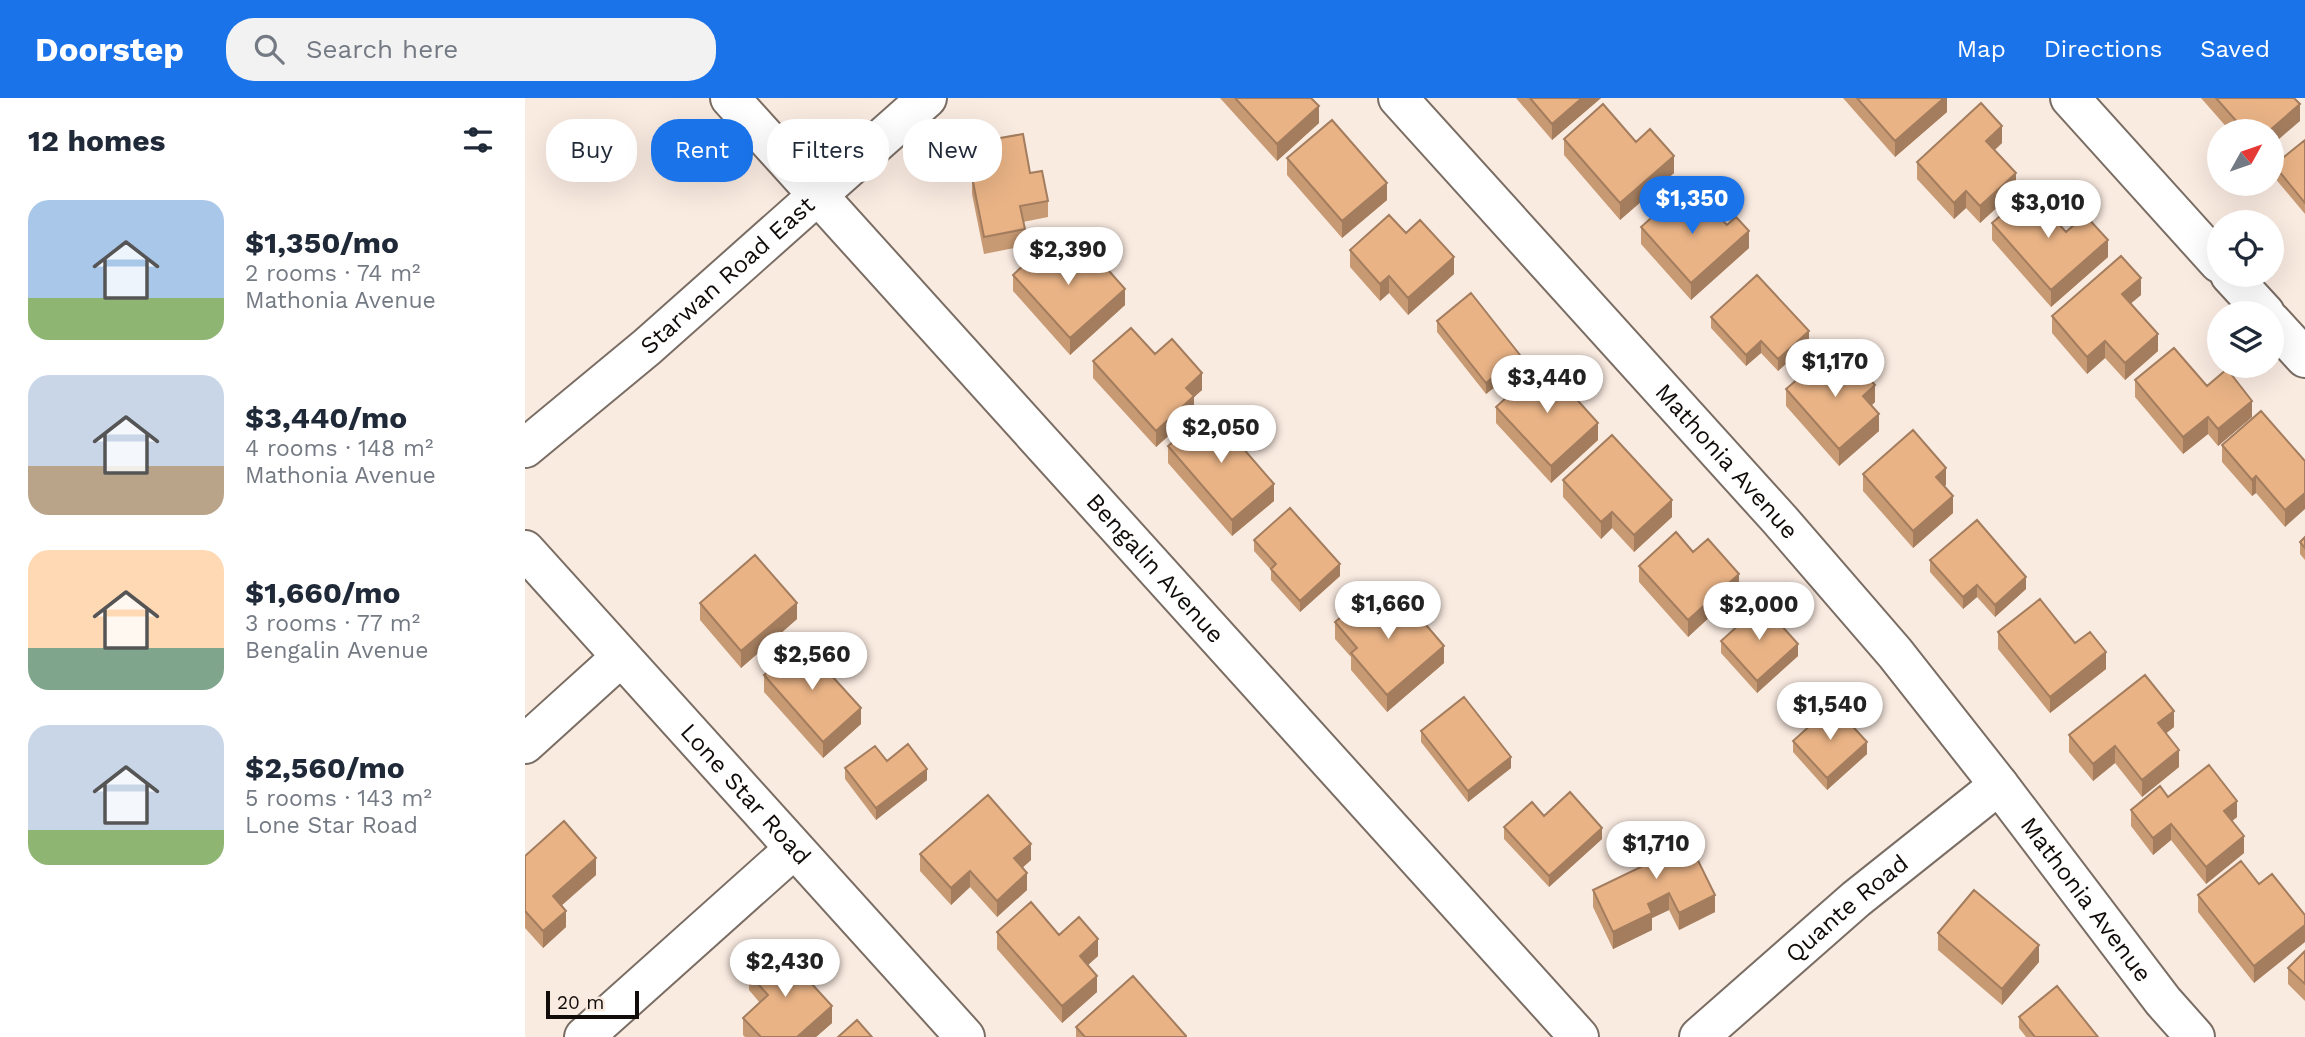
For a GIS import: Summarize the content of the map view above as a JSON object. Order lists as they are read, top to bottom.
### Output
{
  "streets": {
    "street": [
      "Starwan Road East",
      "Mathonia Avenue",
      "Bengalin Avenue",
      "Lone Star Road",
      "Quante Road"
    ]
  },
  "crossings": [
    ["Starwan Road East", "Bengalin Avenue"],
    ["Mathonia Avenue", "Quante Road"]
  ],
  "scale_bar": "20 m",
  "north": "top right",
  "page": {
    "header": "Doorstep",
    "search": "Search here",
    "nav": ["Map", "Directions", "Saved"],
    "heading": "12 homes",
    "chip": [
      "Buy",
      "Rent",
      "Filters",
      "New"
    ],
    "price": [
      "$1,350",
      "$3,010",
      "$2,390",
      "$1,170",
      "$3,440",
      "$2,050",
      "$1,660",
      "$2,000",
      "$2,560",
      "$1,540",
      "$1,710",
      "$2,430"
    ],
    "list": [
      {
        "name": "$1,350/mo",
        "note": "2 rooms · 74 m² · Mathonia Avenue"
      },
      {
        "name": "$3,440/mo",
        "note": "4 rooms · 148 m² · Mathonia Avenue"
      },
      {
        "name": "$1,660/mo",
        "note": "3 rooms · 77 m² · Bengalin Avenue"
      },
      {
        "name": "$2,560/mo",
        "note": "5 rooms · 143 m² · Lone Star Road"
      }
    ],
    "scale": "20 m"
  }
}
